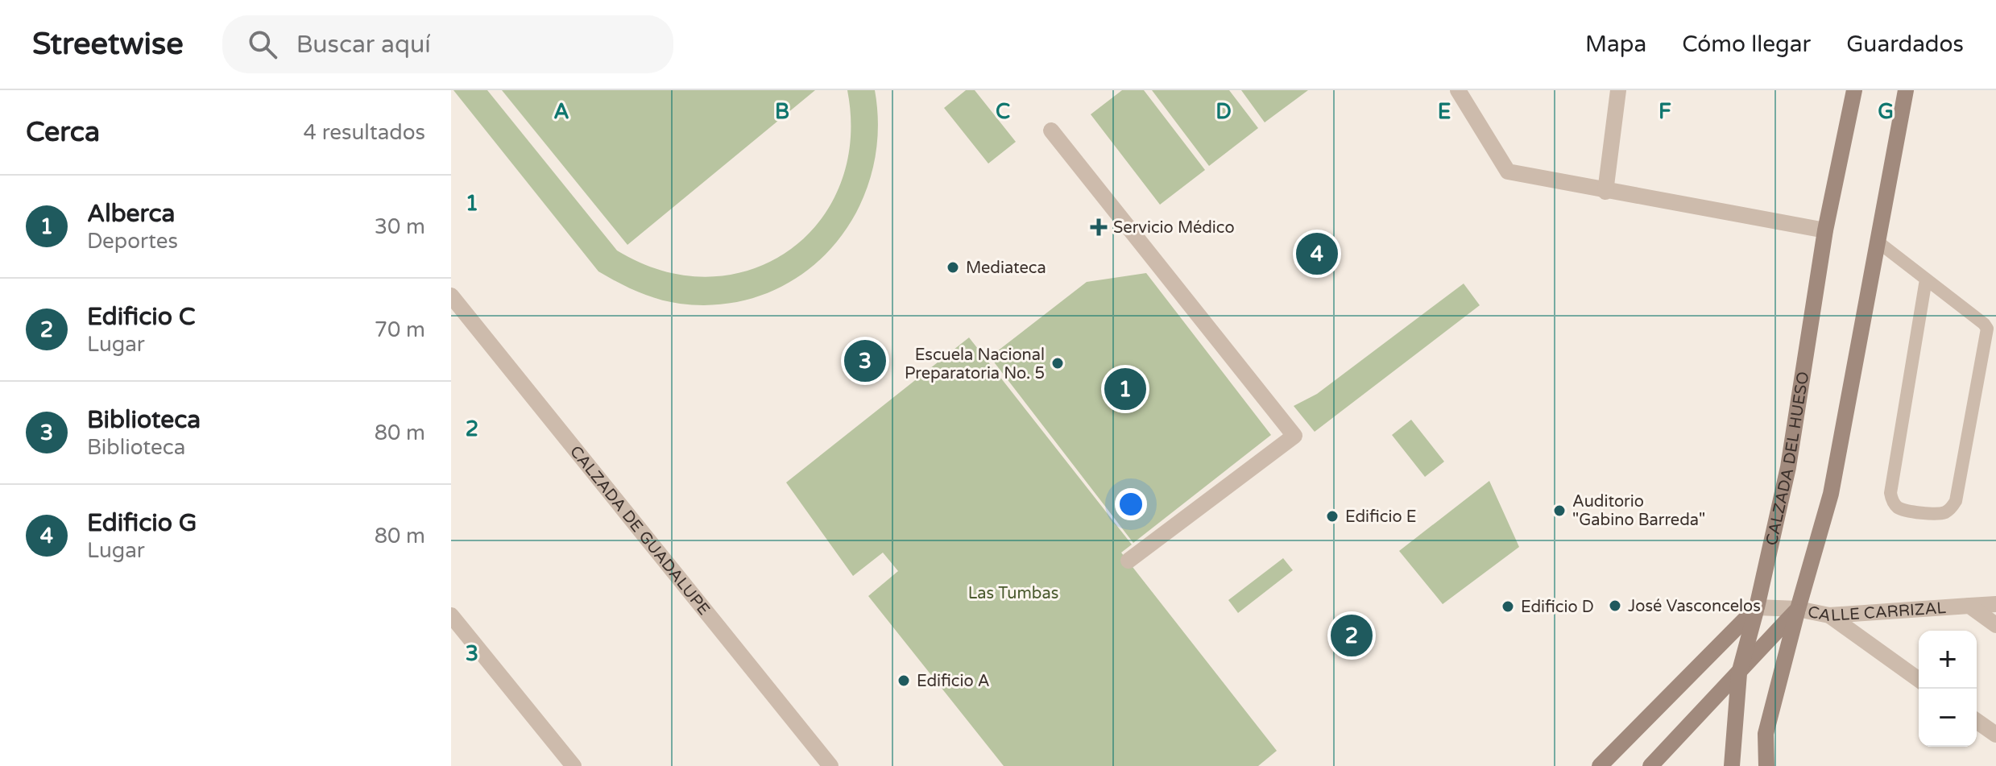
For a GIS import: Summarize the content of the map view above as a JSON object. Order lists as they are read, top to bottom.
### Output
{
  "streets": {
    "main road": ["CALZADA DEL HUESO"],
    "street": ["CALZADA DE GUADALUPE", "CALLE CARRIZAL"]
  },
  "crossings": [
    ["CALZADA DEL HUESO", "CALLE CARRIZAL"]
  ],
  "parks": ["Las Tumbas"],
  "places": {
    "health": ["Servicio Médico"],
    "other": [
      "Mediateca",
      "Escuela Nacional Preparatoria No. 5",
      "Auditorio \"Gabino Barreda\"",
      "Edificio E",
      "José Vasconcelos",
      "Edificio D",
      "Edificio A"
    ]
  },
  "page": {
    "header": "Streetwise",
    "search": "Buscar aquí",
    "nav": ["Mapa", "Cómo llegar", "Guardados"],
    "heading": ["Cerca", "4 resultados"],
    "list": [
      {
        "mark": "1",
        "name": "Alberca",
        "note": "Deportes",
        "value": "30 m"
      },
      {
        "mark": "2",
        "name": "Edificio C",
        "note": "Lugar",
        "value": "70 m"
      },
      {
        "mark": "3",
        "name": "Biblioteca",
        "note": "Biblioteca",
        "value": "80 m"
      },
      {
        "mark": "4",
        "name": "Edificio G",
        "note": "Lugar",
        "value": "80 m"
      }
    ],
    "pins": [
      "4",
      "3",
      "1",
      "2"
    ],
    "map_buttons": ["+", "−"]
  },
  "grid": {
    "columns": [
      "A",
      "B",
      "C",
      "D",
      "E",
      "F",
      "G"
    ],
    "rows": ["1", "2", "3"]
  }
}
